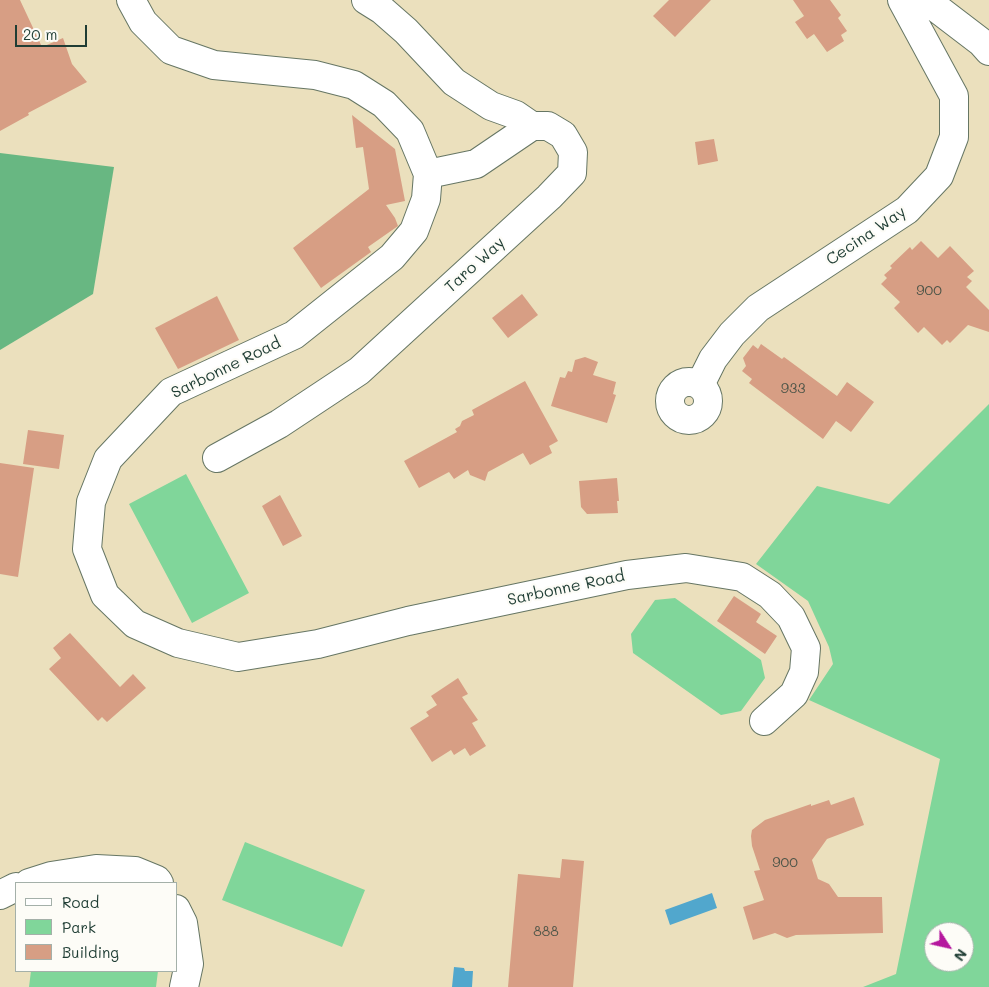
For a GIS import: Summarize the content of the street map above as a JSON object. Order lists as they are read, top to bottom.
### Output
{
  "streets": {
    "street": ["Cecina Way", "Taro Way", "Sarbonne Road"]
  },
  "house_numbers": [
    "900",
    "933",
    "900",
    "888"
  ],
  "legend": ["Road", "Park", "Building"],
  "scale_bar": "20 m",
  "north": "bottom right"
}
